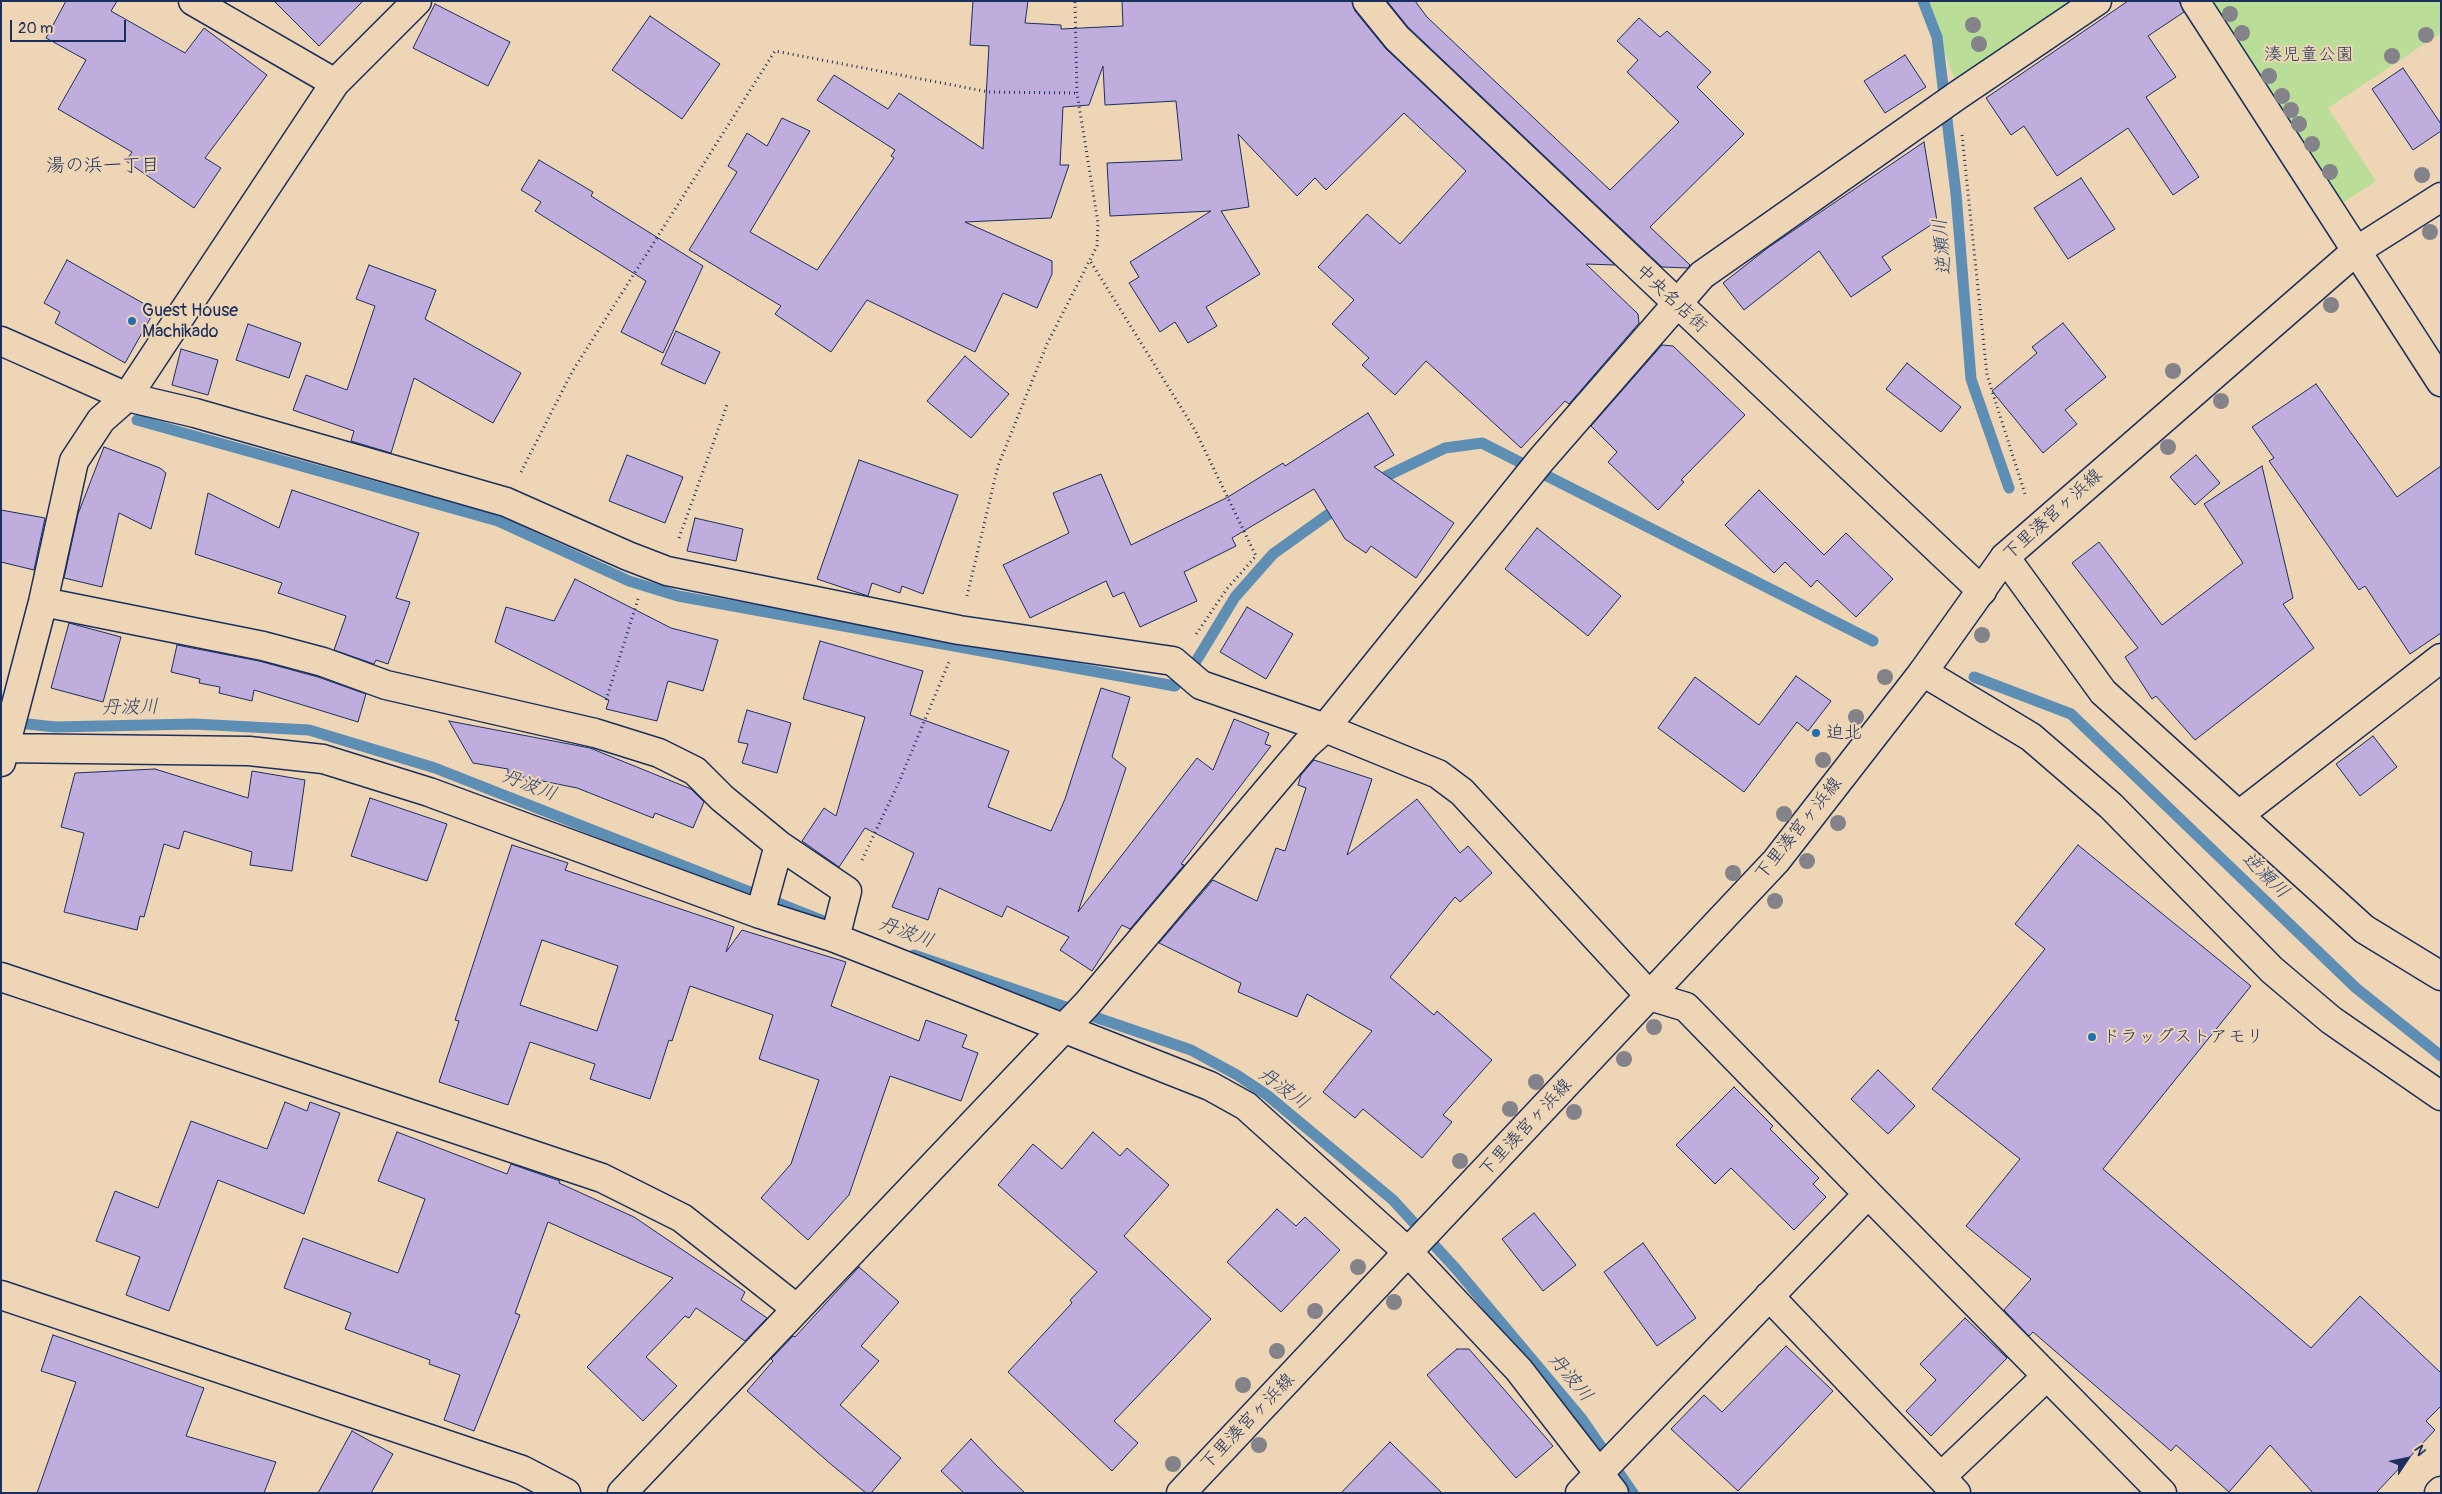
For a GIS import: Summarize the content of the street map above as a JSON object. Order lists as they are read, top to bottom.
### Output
{
  "streets": {
    "street": ["中央名店街", "下里湊宮ヶ浜線"]
  },
  "crossings": [
    ["中央名店街", "下里湊宮ヶ浜線"]
  ],
  "districts": ["湯の浜一丁目"],
  "water": ["逆瀬川", "丹波川"],
  "parks": ["湊児童公園"],
  "places": ["Guest House Machikado", "迫北", "ドラッグストアモリ"],
  "scale_bar": "20 m",
  "north": "top right"
}
